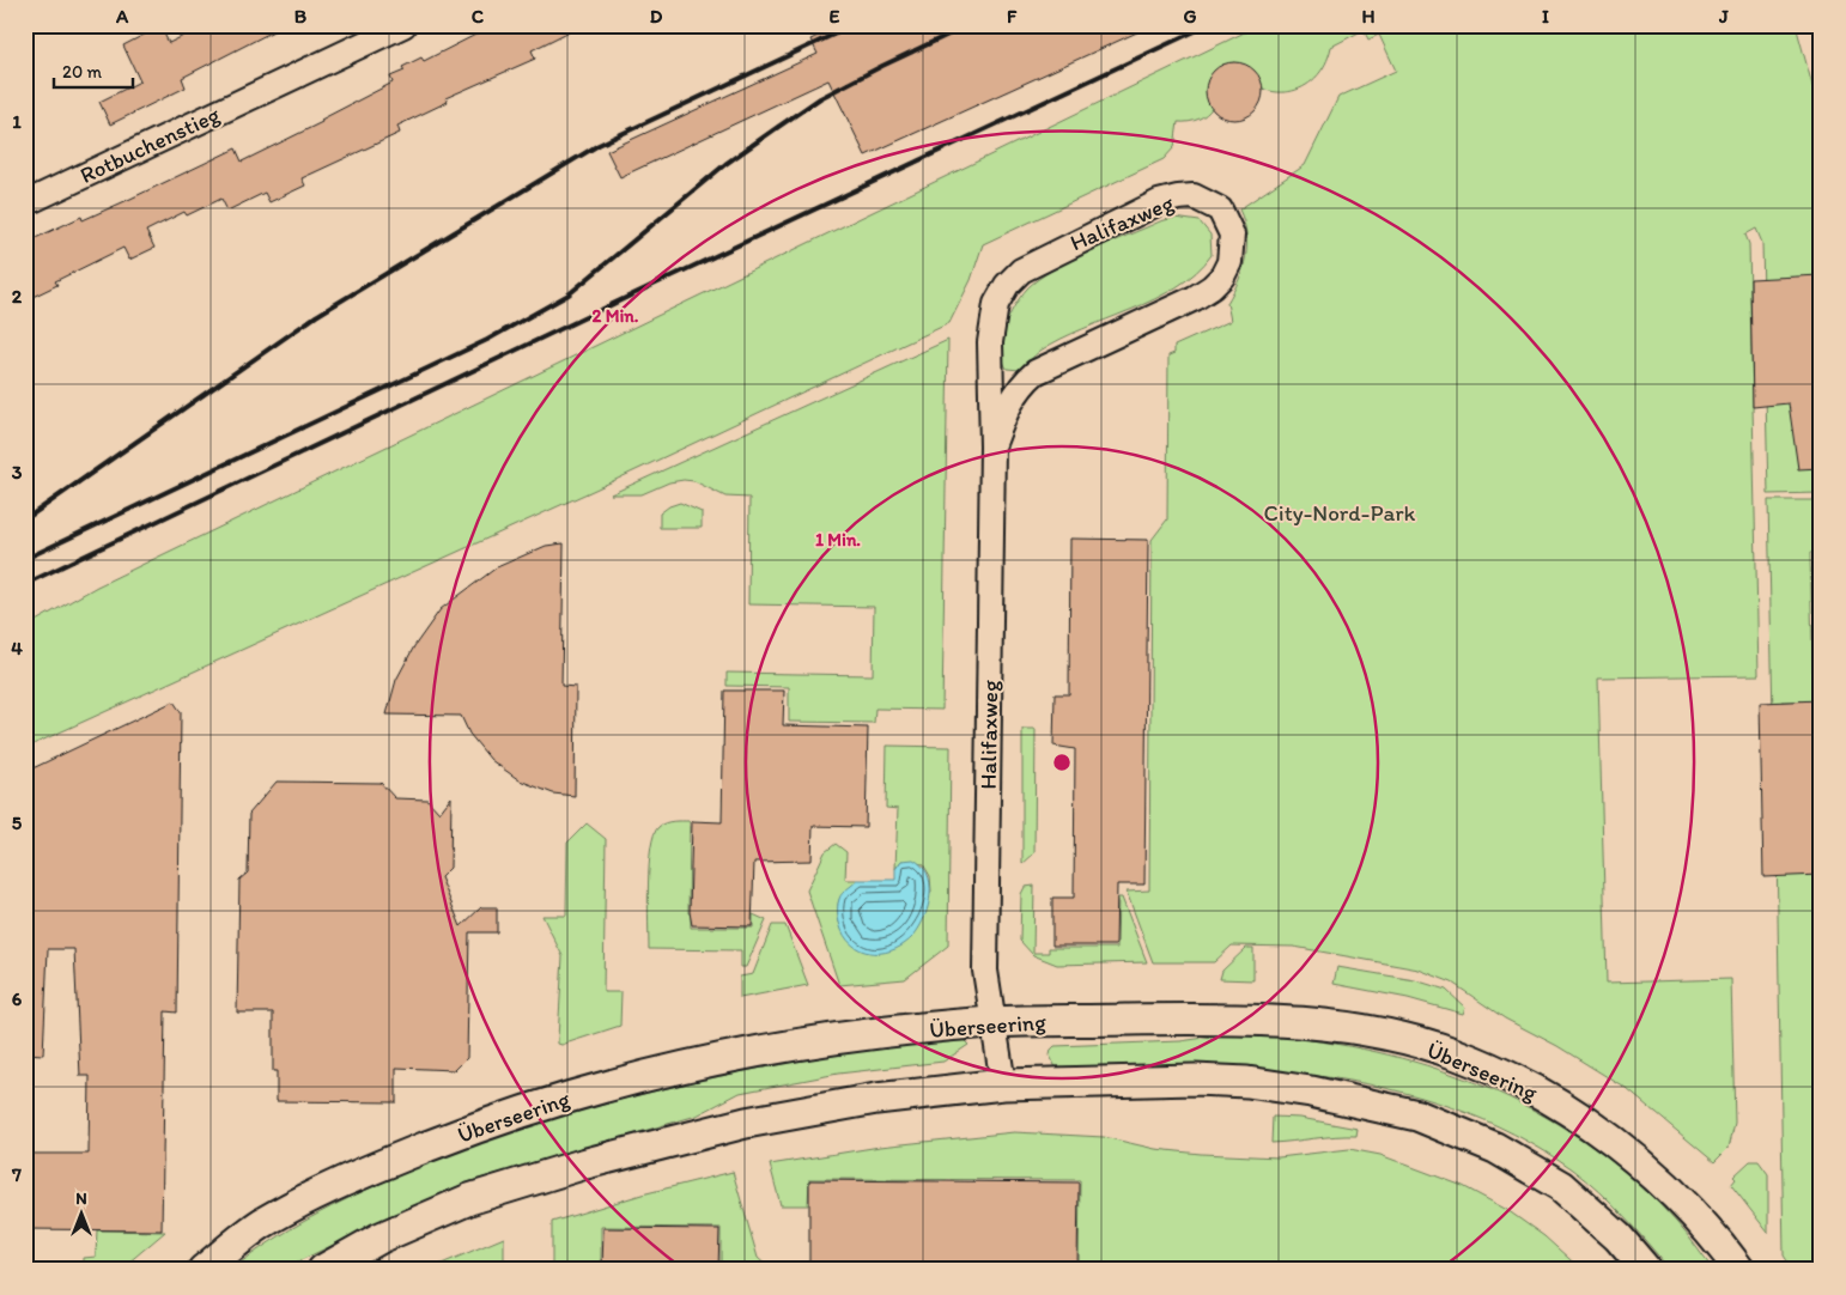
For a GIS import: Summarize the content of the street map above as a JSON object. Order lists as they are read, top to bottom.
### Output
{
  "streets": {
    "street": ["Rotbuchenstieg", "Halifaxweg", "Überseering"]
  },
  "crossings": [
    ["Halifaxweg", "Überseering"]
  ],
  "parks": ["City-Nord-Park"],
  "scale_bar": "20 m",
  "north": "top",
  "grid": {
    "columns": [
      "A",
      "B",
      "C",
      "D",
      "E",
      "F",
      "G",
      "H",
      "I",
      "J"
    ],
    "rows": [
      "1",
      "2",
      "3",
      "4",
      "5",
      "6",
      "7"
    ]
  },
  "rings": ["2 Min.", "1 Min."]
}
